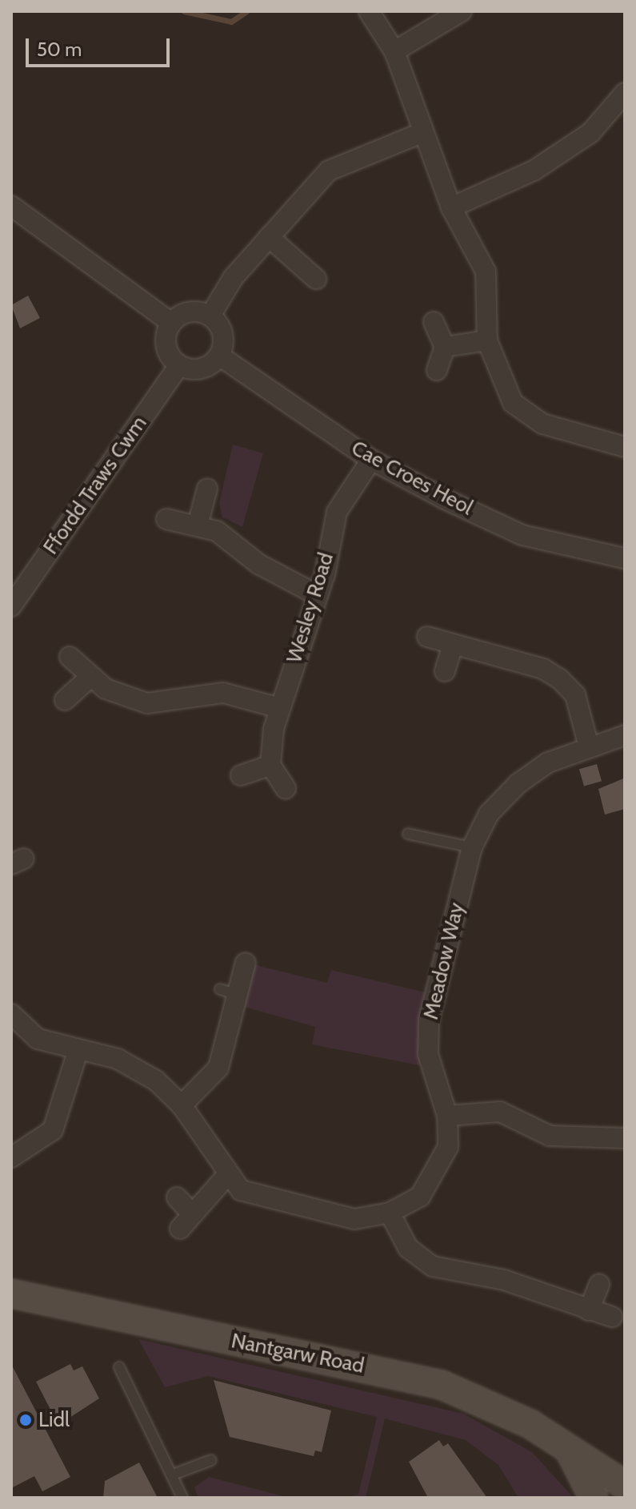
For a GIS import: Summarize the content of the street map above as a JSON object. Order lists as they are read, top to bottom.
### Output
{
  "streets": {
    "main road": ["Nantgarw Road"],
    "street": [
      "Cae Croes Heol",
      "Ffordd Traws Cwm",
      "Wesley Road",
      "Meadow Way"
    ]
  },
  "crossings": [
    ["Cae Croes Heol", "Ffordd Traws Cwm"],
    ["Cae Croes Heol", "Wesley Road"]
  ],
  "places": ["Lidl"],
  "scale_bar": "50 m"
}
